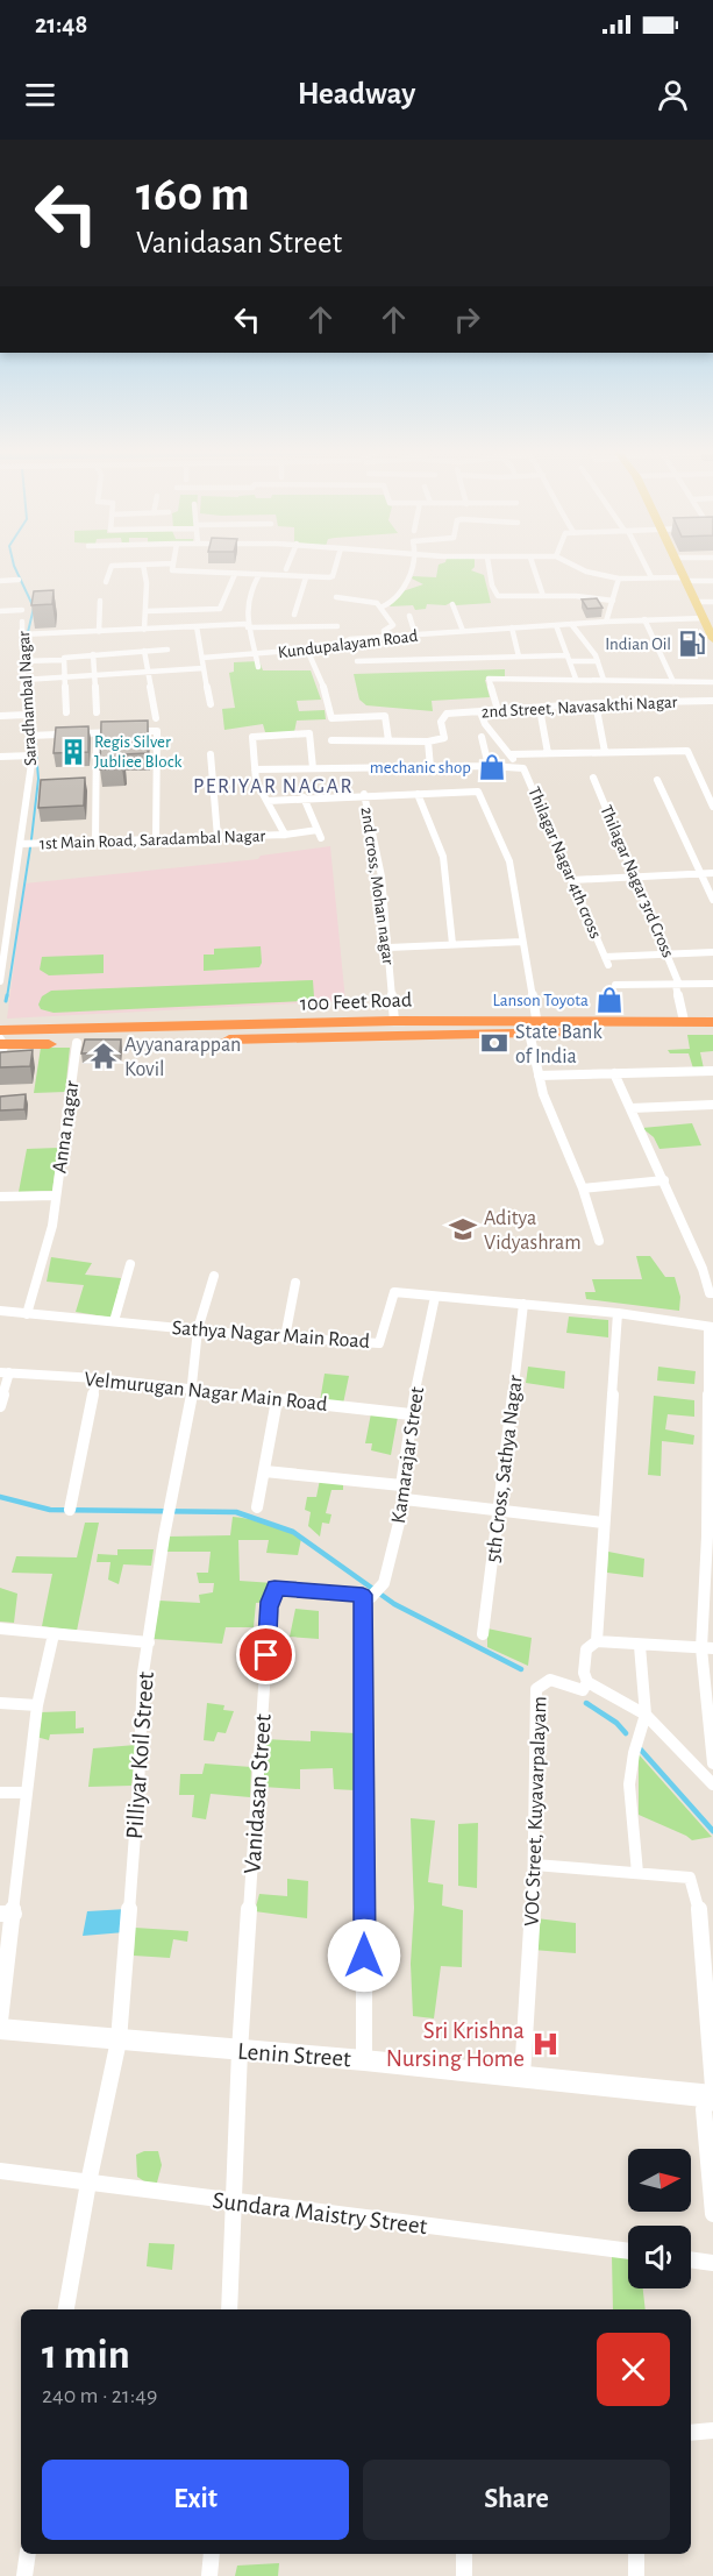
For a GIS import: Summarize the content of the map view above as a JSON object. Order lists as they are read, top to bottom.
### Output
{
  "streets": {
    "highway": ["100 Feet Road"],
    "street": [
      "Kundupalayam Road",
      "Saradhambal Nagar",
      "2nd Street, Navasakthi Nagar",
      "1st Main Road, Saradambal Nagar",
      "Thilagar Nagar 4th cross",
      "Thilagar Nagar 3rd Cross",
      "2nd cross, Mohan nagar",
      "Anna nagar",
      "Sathya Nagar Main Road",
      "Velmurugan Nagar Main Road",
      "Kamarajar Street",
      "5th Cross, Sathya Nagar",
      "Pilliyar Koil Street",
      "Vanidasan Street",
      "VOC Street, Kuyavarpalayam",
      "Lenin Street",
      "Sundara Maistry Street"
    ]
  },
  "crossings": [
    ["Saradhambal Nagar", "1st Main Road, Saradambal Nagar"],
    ["Thilagar Nagar 4th cross", "Thilagar Nagar 3rd Cross"],
    ["Thilagar Nagar 3rd Cross", "100 Feet Road"],
    ["2nd cross, Mohan nagar", "100 Feet Road"],
    ["100 Feet Road", "Anna nagar"],
    ["Sathya Nagar Main Road", "Kamarajar Street"],
    ["Sathya Nagar Main Road", "5th Cross, Sathya Nagar"],
    ["Sathya Nagar Main Road", "Pilliyar Koil Street"],
    ["Velmurugan Nagar Main Road", "Kamarajar Street"],
    ["Velmurugan Nagar Main Road", "Pilliyar Koil Street"],
    ["Kamarajar Street", "Vanidasan Street"],
    ["Pilliyar Koil Street", "Lenin Street"],
    ["Pilliyar Koil Street", "Sundara Maistry Street"],
    ["Vanidasan Street", "Lenin Street"],
    ["VOC Street, Kuyavarpalayam", "Lenin Street"]
  ],
  "districts": ["PERIYAR NAGAR"],
  "places": {
    "fuel station": ["Indian Oil"],
    "building": ["Regis Silver Jubliee Block"],
    "shop": ["mechanic shop", "Lanson Toyota"],
    "bank": ["State Bank of India"],
    "temple": ["Ayyanarappan Kovil"],
    "school or university": ["Aditya Vidyashram"],
    "hospital": ["Sri Krishna Nursing Home"]
  },
  "north": "right",
  "page": {
    "status": "21:48",
    "header": "Headway",
    "turn": ["160 m", "Vanidasan Street"],
    "heading": ["1 min", "240 m · 21:49"],
    "buttons": ["Exit", "Share"]
  }
}
